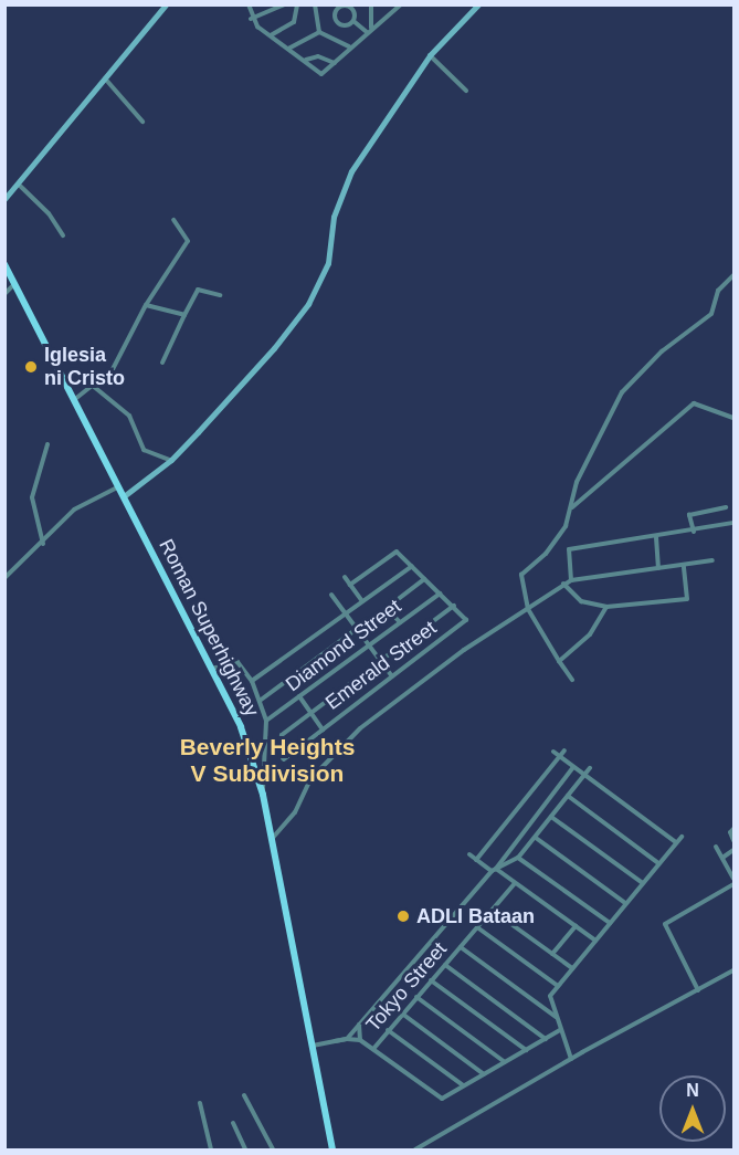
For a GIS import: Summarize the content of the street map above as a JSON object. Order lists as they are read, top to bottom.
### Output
{
  "streets": {
    "main road": ["Roman Superhighway"],
    "street": ["Diamond Street", "Emerald Street", "Tokyo Street"]
  },
  "districts": ["Beverly Heights V Subdivision"],
  "places": ["Iglesia ni Cristo", "ADLI Bataan"],
  "north": "top"
}
